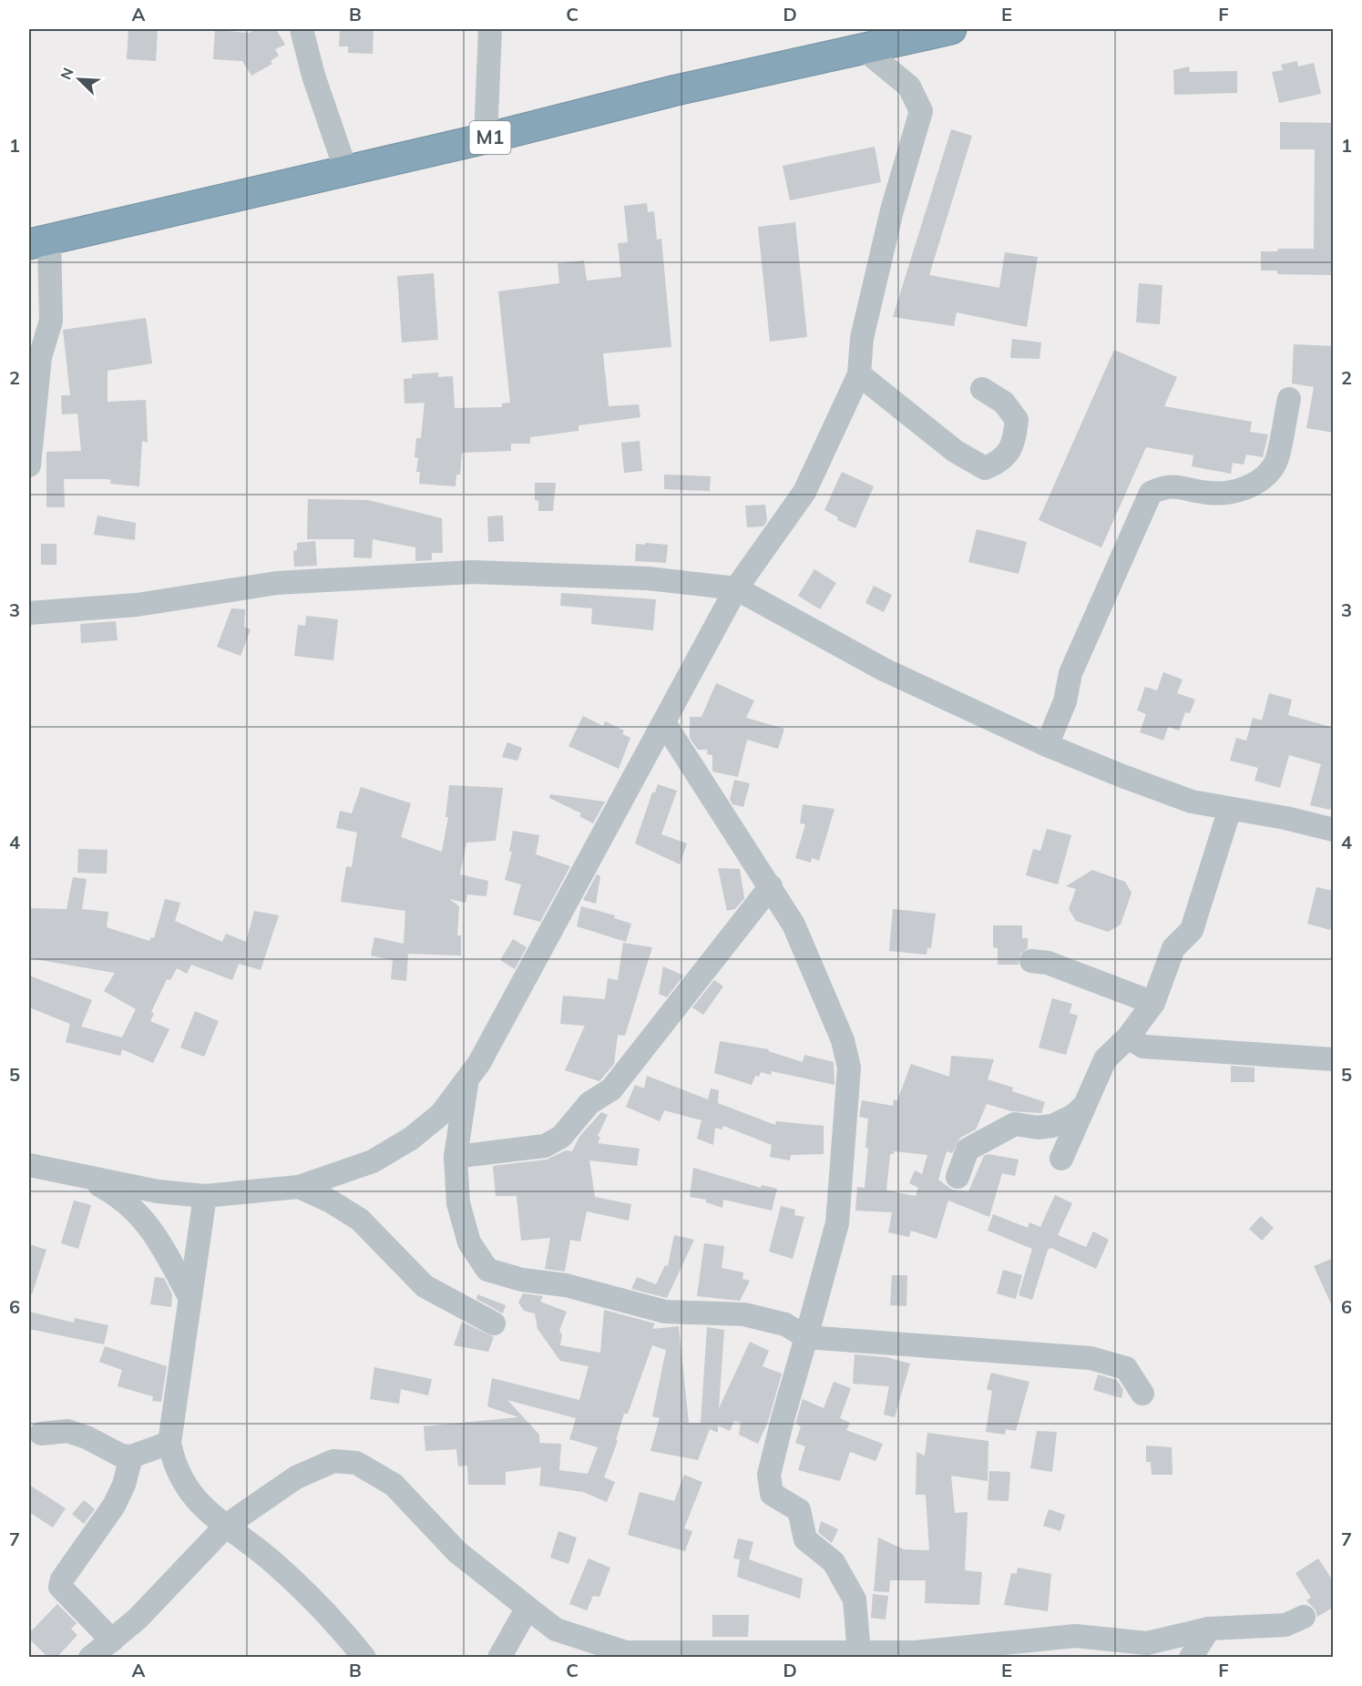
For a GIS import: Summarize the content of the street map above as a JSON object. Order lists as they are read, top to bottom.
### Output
{
  "streets": {
    "highway": ["M1"]
  },
  "north": "top left",
  "grid": {
    "columns": [
      "A",
      "B",
      "C",
      "D",
      "E",
      "F"
    ],
    "rows": [
      "1",
      "2",
      "3",
      "4",
      "5",
      "6",
      "7"
    ]
  }
}
